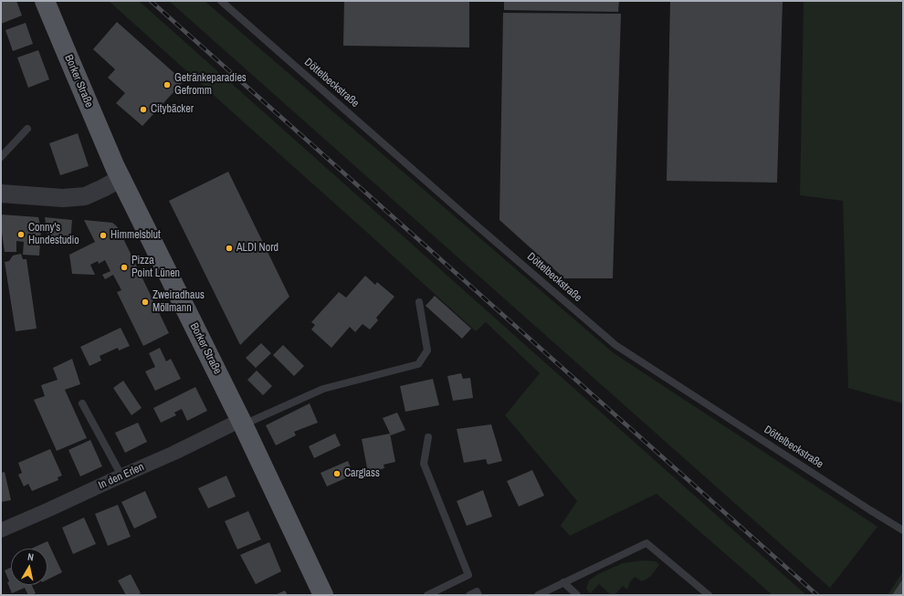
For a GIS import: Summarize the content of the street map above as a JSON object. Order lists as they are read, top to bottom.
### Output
{
  "streets": {
    "main road": ["Borker Straße"],
    "street": ["In den Erlen"],
    "lane": ["Döttelbeckstraße"]
  },
  "crossings": [
    ["Borker Straße", "In den Erlen"]
  ],
  "places": [
    "Getränkeparadies Gefromm",
    "Citybäcker",
    "Conny's Hundestudio",
    "Himmelsblut",
    "ALDI Nord",
    "Pizza Point Lünen",
    "Zweiradhaus Möllmann",
    "Carglass"
  ],
  "north": "top"
}
